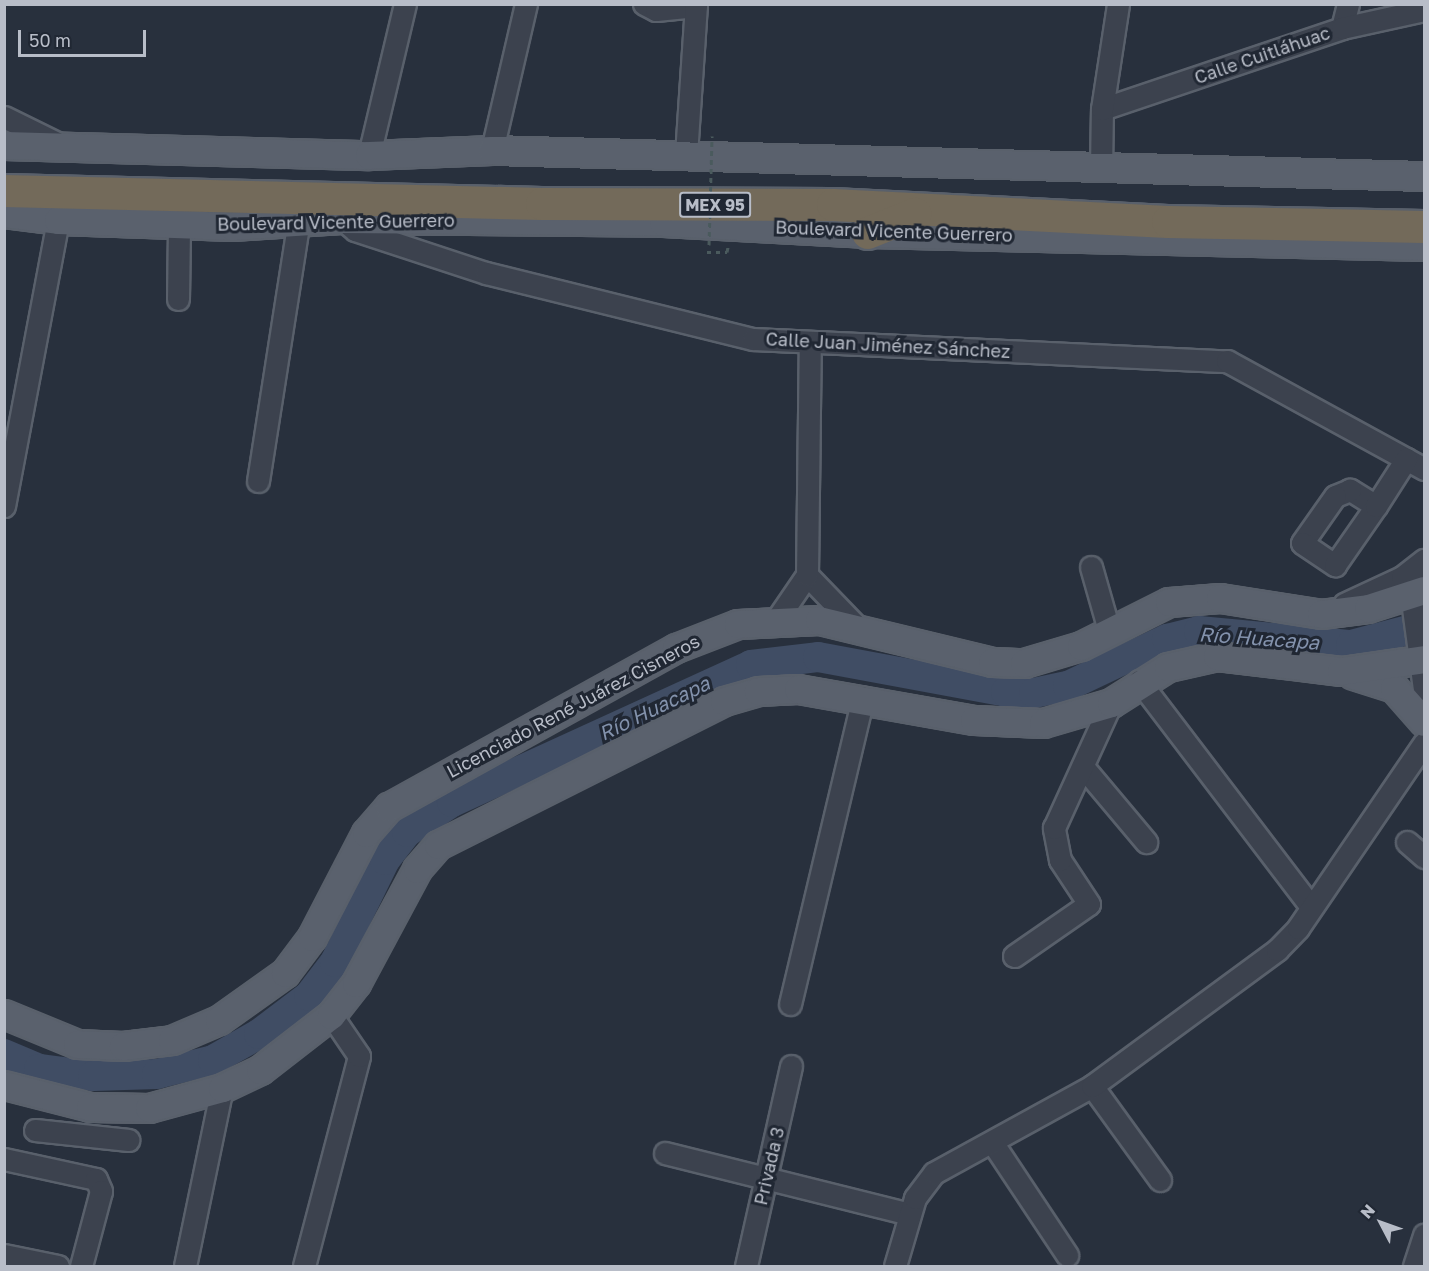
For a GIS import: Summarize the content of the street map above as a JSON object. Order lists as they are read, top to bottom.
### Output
{
  "streets": {
    "highway": ["MEX 95", "Boulevard Vicente Guerrero"],
    "main road": ["Licenciado René Juárez Cisneros"],
    "street": ["Calle Cuitláhuac", "Calle Juan Jiménez Sánchez", "Privada 3"]
  },
  "crossings": [
    ["Boulevard Vicente Guerrero", "Calle Juan Jiménez Sánchez"]
  ],
  "water": ["Río Huacapa"],
  "scale_bar": "50 m",
  "north": "top left"
}
